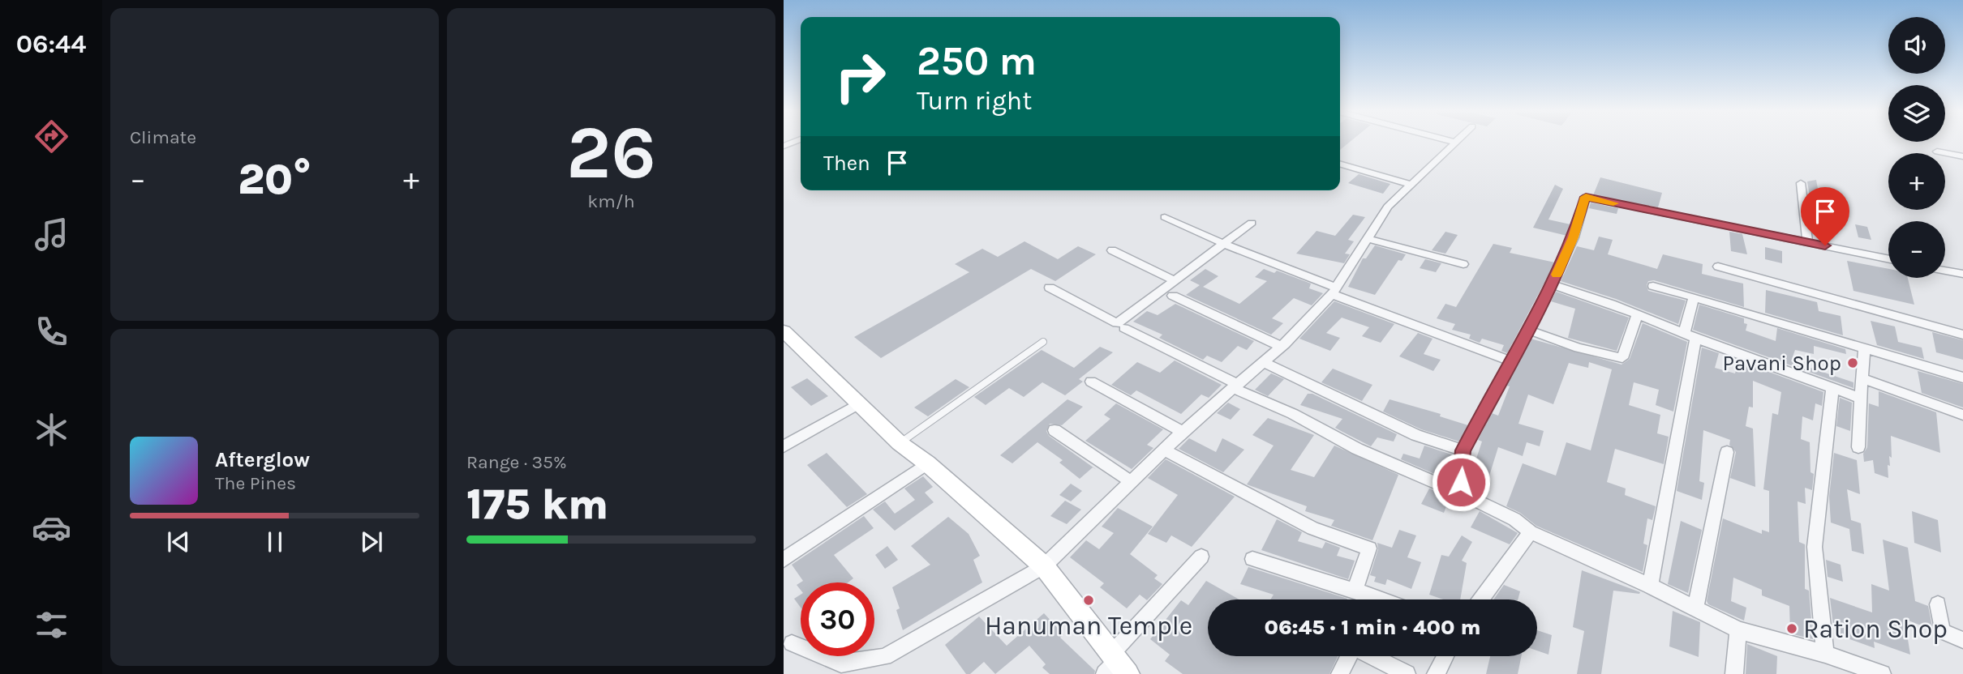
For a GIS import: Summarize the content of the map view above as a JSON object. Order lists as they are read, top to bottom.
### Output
{
  "places": ["Pavani Shop", "Hanuman Temple", "Ration Shop"],
  "page": {
    "tabs": "06:44",
    "tile": [
      "Climate",
      ["26", "km/h"],
      ["Range · 35%", "175 km"]
    ],
    "map_buttons": ["+", "−"],
    "turn": ["250 m", "Turn right"],
    "then": "Then",
    "heat": ["−", "20°", "+"],
    "song": ["Afterglow", "The Pines"],
    "limit": "30",
    "trip": "06:45 · 1 min · 400 m"
  }
}
